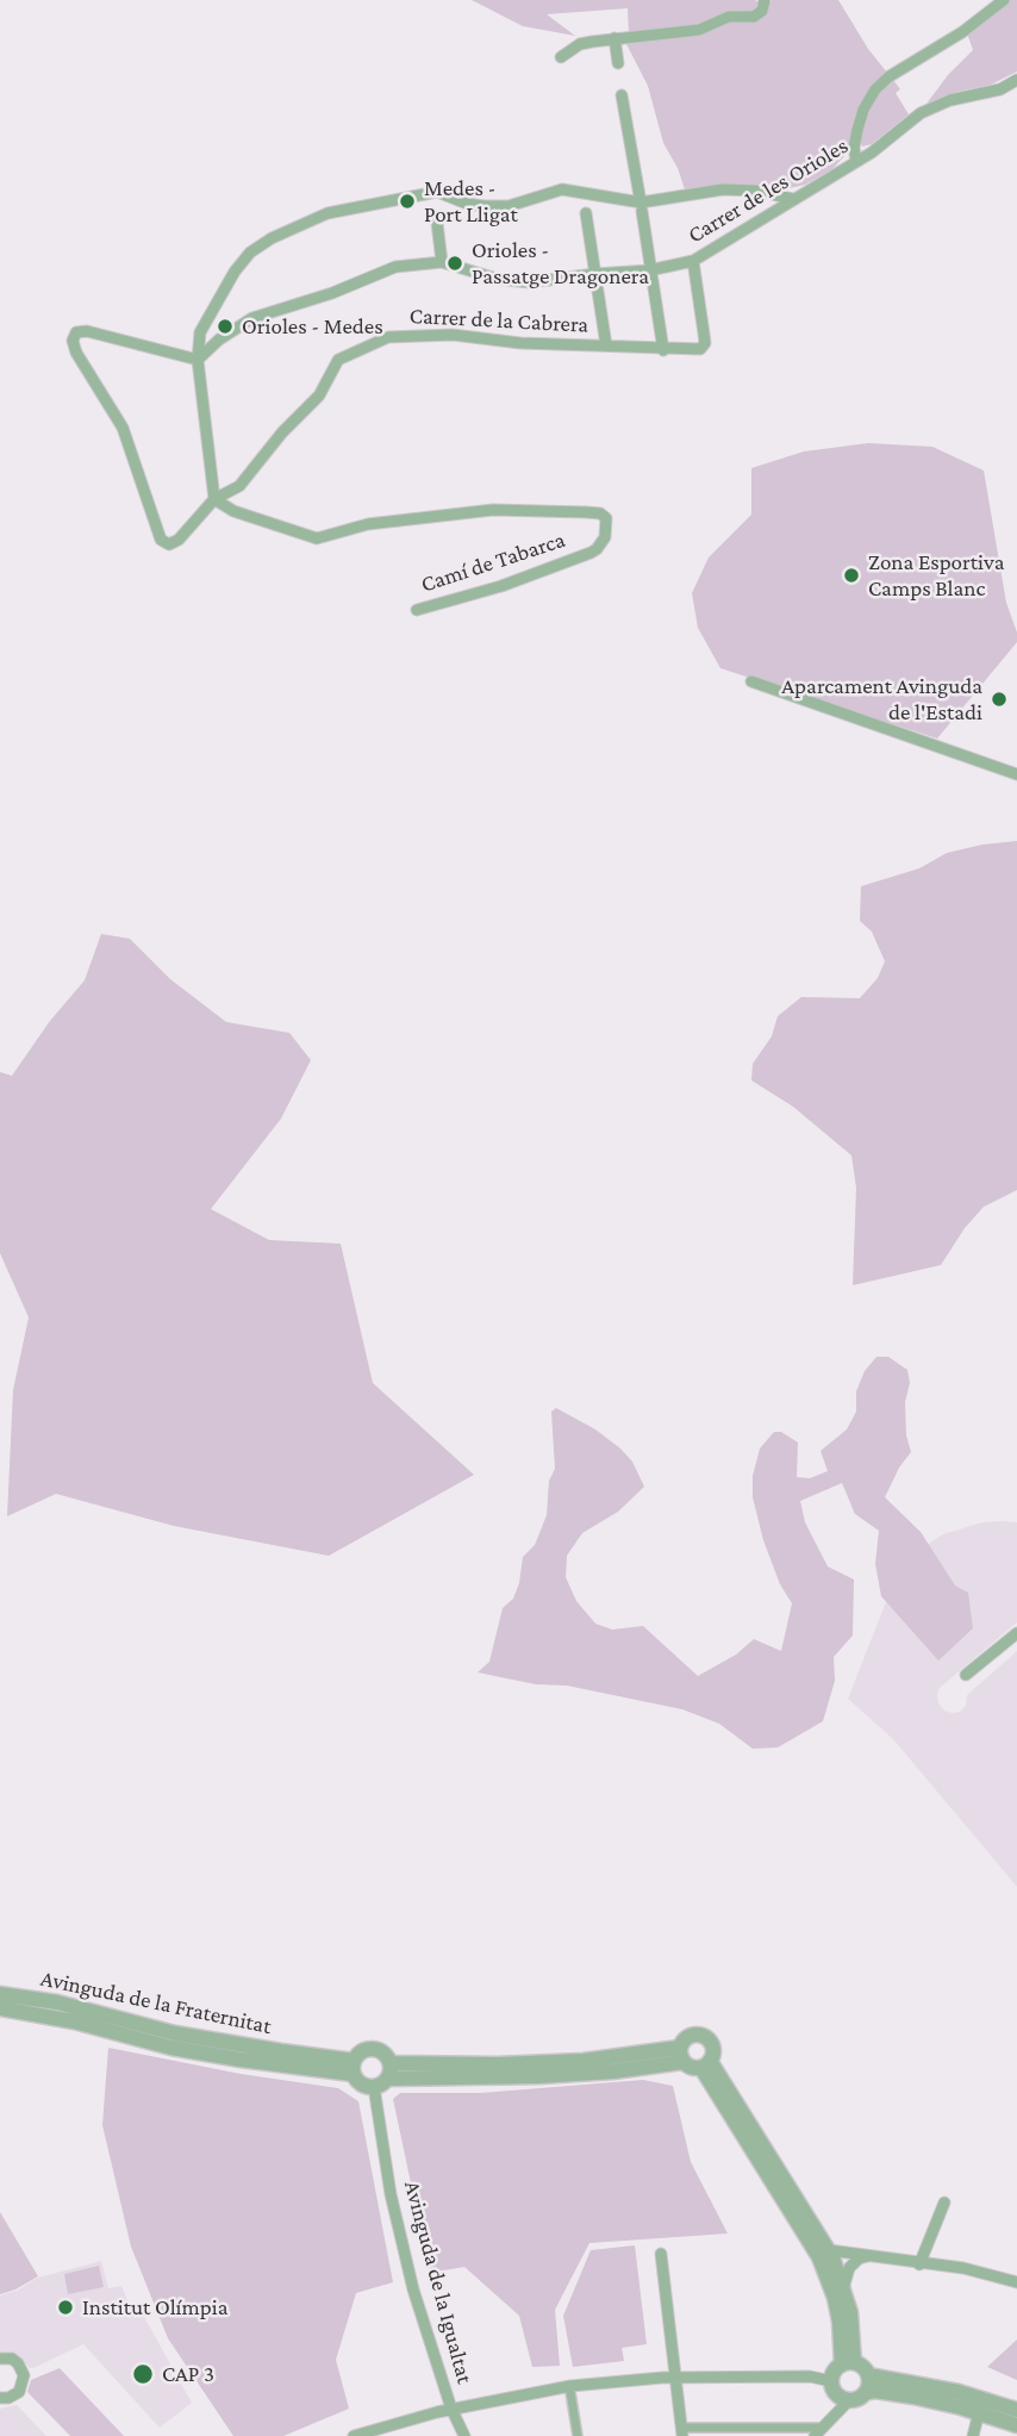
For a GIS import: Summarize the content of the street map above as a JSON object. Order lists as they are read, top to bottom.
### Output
{
  "streets": {
    "street": [
      "Carrer de les Orioles",
      "Carrer de la Cabrera",
      "Camí de Tabarca",
      "Avinguda de la Fraternitat",
      "Avinguda de la Igualtat"
    ]
  },
  "crossings": [
    ["Carrer de les Orioles", "Carrer de la Cabrera"],
    ["Carrer de la Cabrera", "Camí de Tabarca"],
    ["Avinguda de la Fraternitat", "Avinguda de la Igualtat"]
  ],
  "places": [
    "Medes - Port Lligat",
    "Orioles - Passatge Dragonera",
    "Orioles - Medes",
    "Zona Esportiva Camps Blanc",
    "Aparcament Avinguda de l'Estadi",
    "Institut Olímpia",
    "CAP 3"
  ]
}
